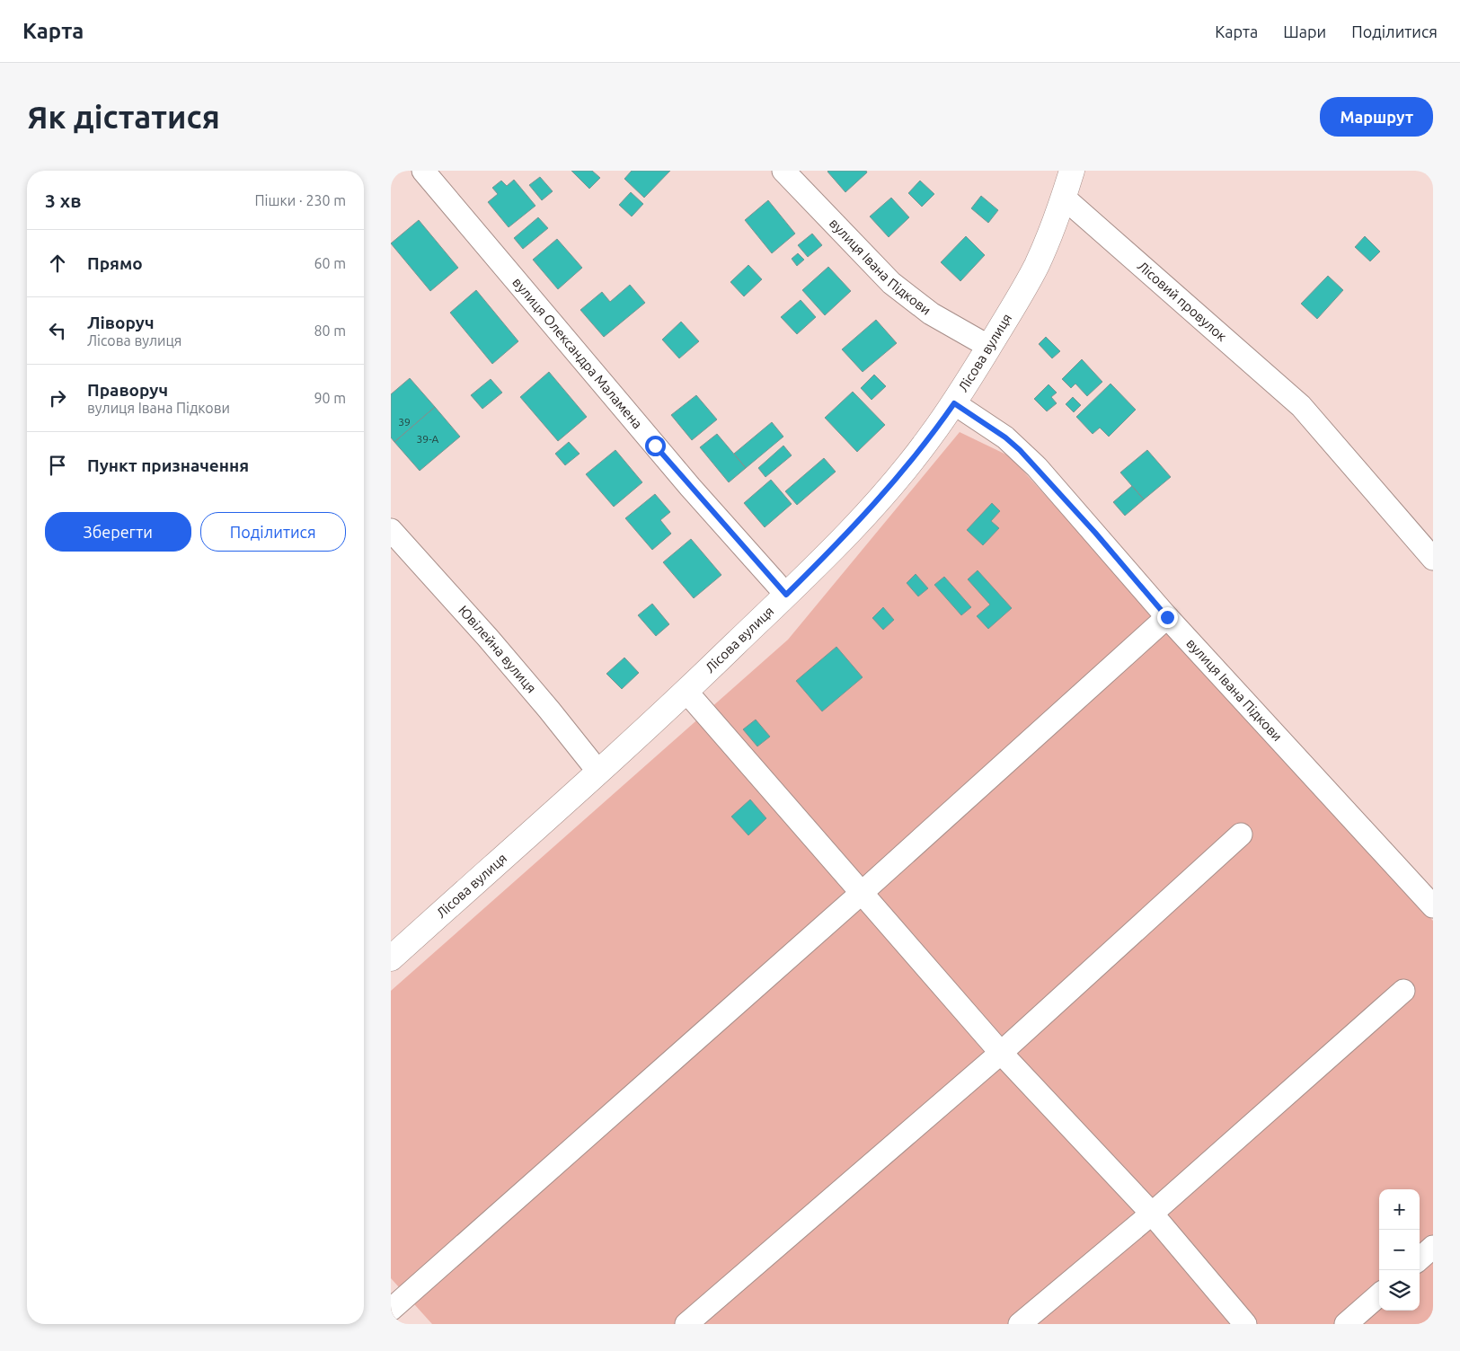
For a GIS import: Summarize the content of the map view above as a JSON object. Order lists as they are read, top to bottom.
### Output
{
  "streets": {
    "main road": ["Лісова вулиця"],
    "street": [
      "вулиця Івана Підкови",
      "Лісовий провулок",
      "вулиця Олександра Маламена",
      "Ювілейна вулиця"
    ]
  },
  "crossings": [
    ["вулиця Івана Підкови", "Лісова вулиця"],
    ["Лісовий провулок", "Лісова вулиця"],
    ["вулиця Олександра Маламена", "Лісова вулиця"],
    ["Лісова вулиця", "Ювілейна вулиця"]
  ],
  "house_numbers": ["39", "39-А"],
  "page": {
    "header": "Карта",
    "nav": ["Карта", "Шари", "Поділитися"],
    "buttons": [
      "Маршрут",
      ["Зберегти", "Поділитися"]
    ],
    "title": "Як дістатися",
    "heading": ["3 хв", "Пішки · 230 m"],
    "list": [
      ["Прямо", "60 m"],
      ["Ліворуч", "Лісова вулиця", "80 m"],
      ["Праворуч", "вулиця Івана Підкови", "90 m"],
      "Пункт призначення"
    ],
    "map_buttons": ["+", "−"]
  }
}
